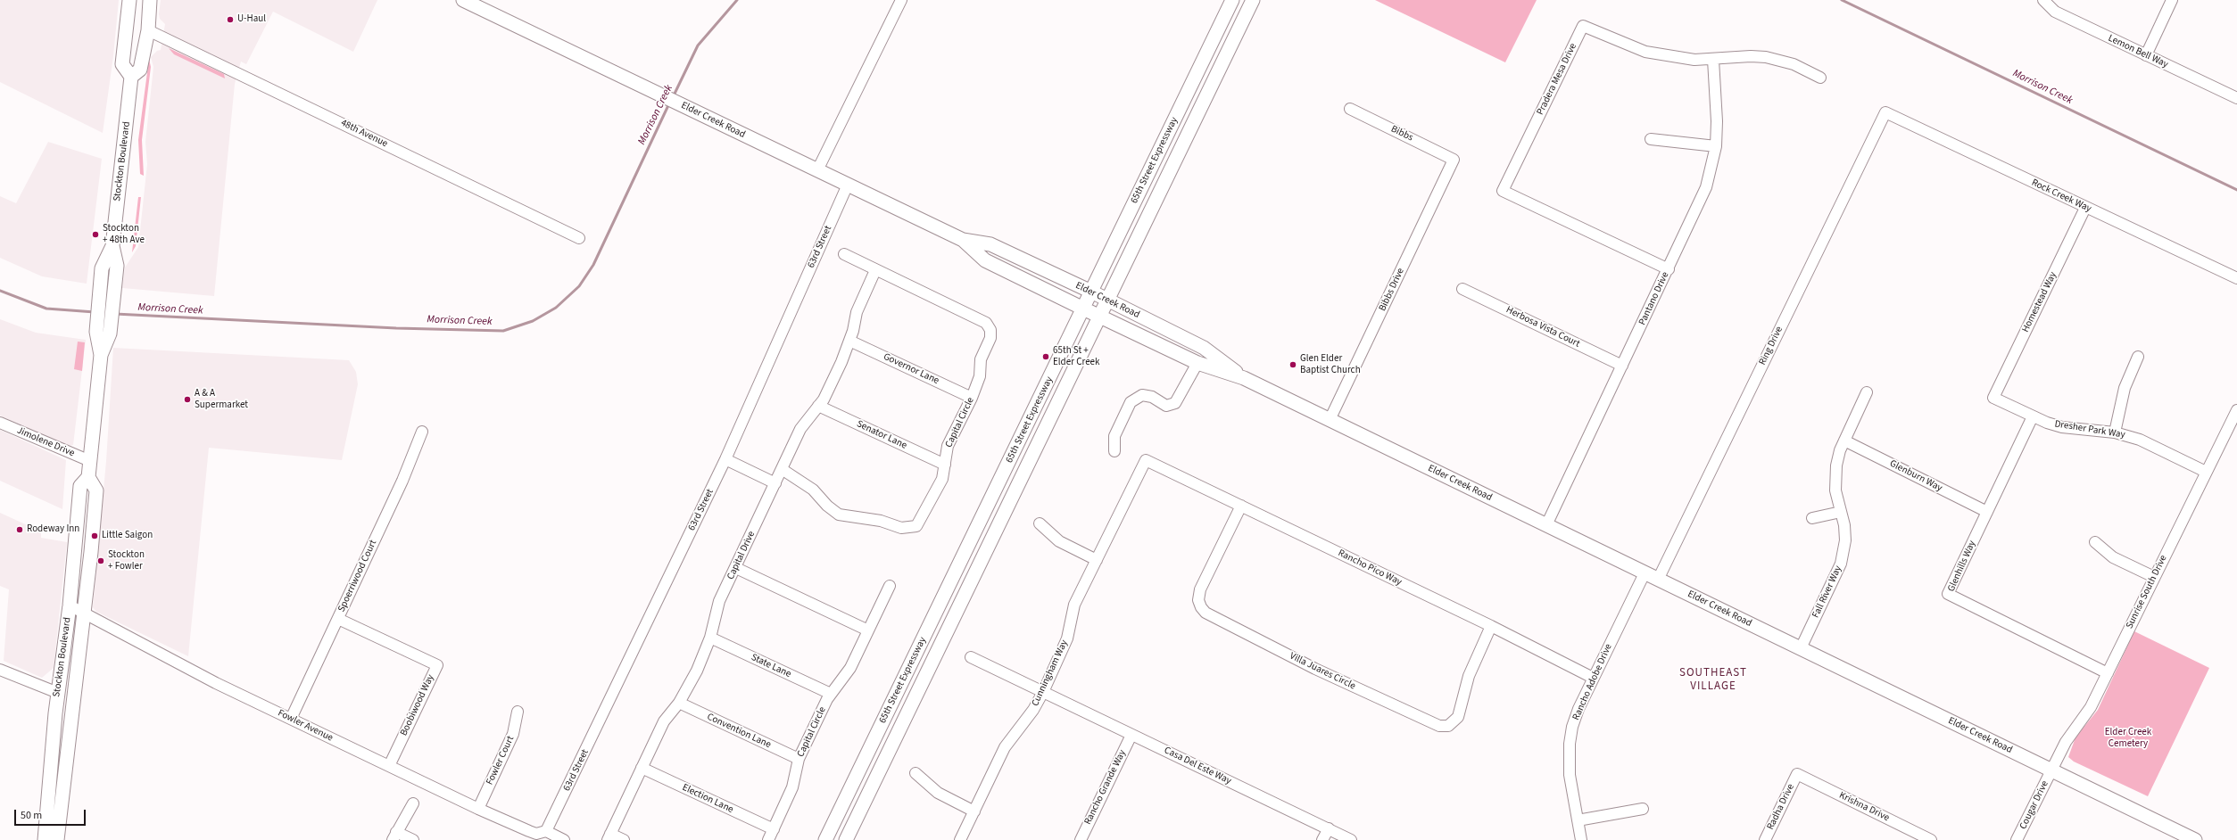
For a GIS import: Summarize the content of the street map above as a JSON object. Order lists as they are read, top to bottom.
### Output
{
  "streets": {
    "main road": ["Elder Creek Road", "65th Street Expressway", "Stockton Boulevard"],
    "street": [
      "Lemon Bell Way",
      "Pradera Mesa Drive",
      "48th Avenue",
      "Bibbs",
      "Rock Creek Way",
      "63rd Street",
      "Bibbs Drive",
      "Pantano Drive",
      "Homestead Way",
      "Herbosa Vista Court",
      "Ring Drive",
      "Governor Lane",
      "Capital Circle",
      "Dresher Park Way",
      "Senator Lane",
      "Jimolene Drive",
      "Glenburn Way",
      "Capital Drive",
      "Glenhills Way",
      "Rancho Pico Way",
      "Spoerriwood Court",
      "Fall River Way",
      "Sunrise South Drive",
      "State Lane",
      "Villa Juares Circle",
      "Cunningham Way",
      "Rancho Adobe Drive",
      "Boobiwood Way",
      "Fowler Avenue",
      "Convention Lane",
      "Fowler Court",
      "Casa Del Este Way",
      "Rancho Grande Way",
      "Election Lane",
      "Cougar Drive",
      "Radha Drive",
      "Krishna Drive"
    ]
  },
  "crossings": [
    ["Pradera Mesa Drive", "Pantano Drive"],
    ["Elder Creek Road", "65th Street Expressway"],
    ["Elder Creek Road", "63rd Street"],
    ["Elder Creek Road", "Bibbs Drive"],
    ["Elder Creek Road", "Pantano Drive"],
    ["Elder Creek Road", "Ring Drive"],
    ["Elder Creek Road", "Fall River Way"],
    ["Elder Creek Road", "Sunrise South Drive"],
    ["Elder Creek Road", "Rancho Adobe Drive"],
    ["Elder Creek Road", "Cougar Drive"],
    ["48th Avenue", "Stockton Boulevard"],
    ["Bibbs", "Bibbs Drive"],
    ["Stockton Boulevard", "Jimolene Drive"],
    ["Stockton Boulevard", "Fowler Avenue"],
    ["Rock Creek Way", "Homestead Way"],
    ["Rock Creek Way", "Ring Drive"],
    ["63rd Street", "Fowler Avenue"],
    ["Pantano Drive", "Herbosa Vista Court"],
    ["Homestead Way", "Dresher Park Way"],
    ["Governor Lane", "Capital Circle"],
    ["Governor Lane", "Capital Drive"],
    ["Capital Circle", "Senator Lane"],
    ["Capital Circle", "Capital Drive"],
    ["Capital Circle", "State Lane"],
    ["Capital Circle", "Convention Lane"],
    ["Capital Circle", "Election Lane"],
    ["Dresher Park Way", "Glenhills Way"],
    ["Dresher Park Way", "Sunrise South Drive"],
    ["Senator Lane", "Capital Drive"],
    ["Glenburn Way", "Glenhills Way"],
    ["Glenburn Way", "Fall River Way"],
    ["Capital Drive", "State Lane"],
    ["Capital Drive", "Convention Lane"],
    ["Capital Drive", "Election Lane"],
    ["Glenhills Way", "Sunrise South Drive"],
    ["Rancho Pico Way", "Villa Juares Circle"],
    ["Rancho Pico Way", "Cunningham Way"],
    ["Rancho Pico Way", "Rancho Adobe Drive"],
    ["Spoerriwood Court", "Boobiwood Way"],
    ["Spoerriwood Court", "Fowler Avenue"],
    ["Sunrise South Drive", "Cougar Drive"],
    ["Cunningham Way", "Casa Del Este Way"],
    ["Boobiwood Way", "Fowler Avenue"],
    ["Fowler Avenue", "Fowler Court"],
    ["Casa Del Este Way", "Rancho Grande Way"],
    ["Radha Drive", "Krishna Drive"]
  ],
  "districts": ["SOUTHEAST VILLAGE"],
  "water": ["Morrison Creek"],
  "parks": ["Elder Creek Cemetery"],
  "places": [
    "U-Haul",
    "Stockton + 48th Ave",
    "65th St + Elder Creek",
    "Glen Elder Baptist Church",
    "A & A Supermarket",
    "Rodeway Inn",
    "Little Saigon",
    "Stockton + Fowler"
  ],
  "scale_bar": "50 m"
}
